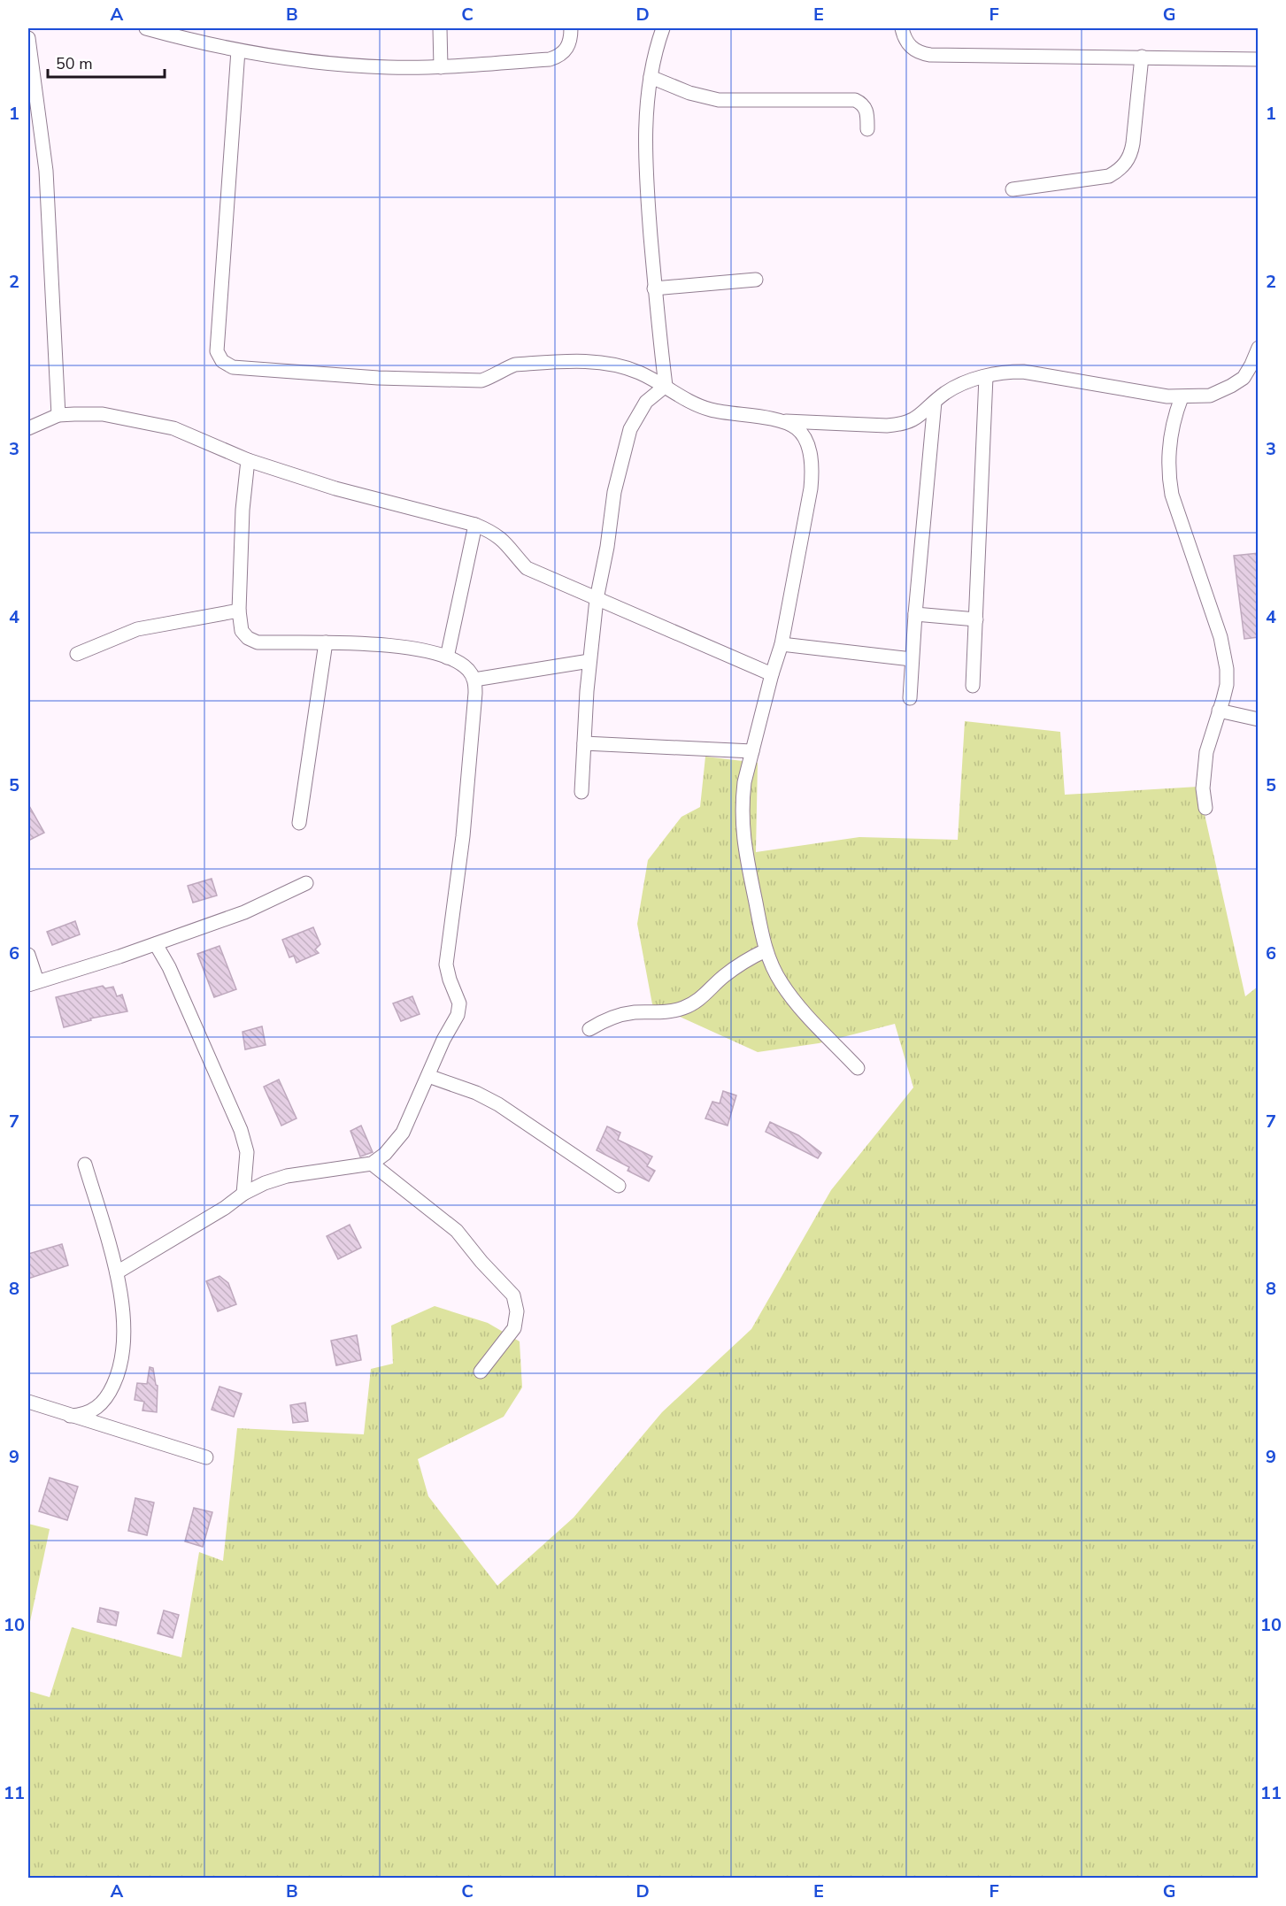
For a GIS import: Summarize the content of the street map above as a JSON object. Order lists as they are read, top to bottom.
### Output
{
  "scale_bar": "50 m",
  "grid": {
    "columns": [
      "A",
      "B",
      "C",
      "D",
      "E",
      "F",
      "G"
    ],
    "rows": [
      "1",
      "2",
      "3",
      "4",
      "5",
      "6",
      "7",
      "8",
      "9",
      "10",
      "11"
    ]
  }
}
